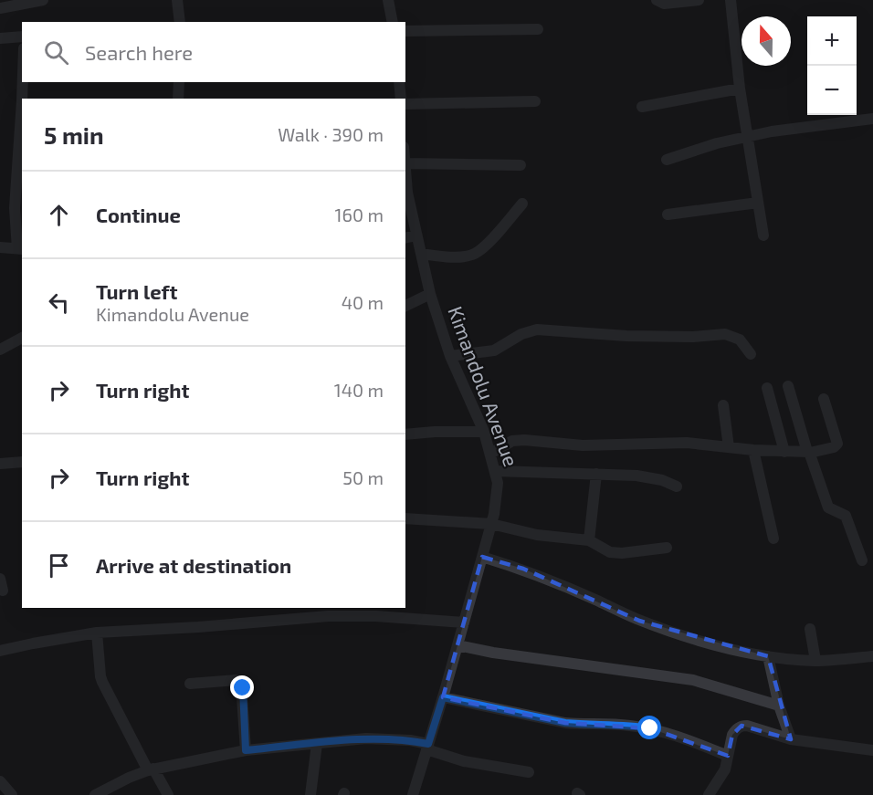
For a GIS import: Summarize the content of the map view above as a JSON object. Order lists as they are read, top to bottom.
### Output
{
  "streets": {
    "street": ["Kimandolu Avenue"]
  },
  "north": "top",
  "page": {
    "map_buttons": ["+", "−"],
    "search": "Search here",
    "heading": ["5 min", "Walk · 390 m"],
    "list": [
      ["Continue", "160 m"],
      ["Turn left", "Kimandolu Avenue", "40 m"],
      ["Turn right", "140 m"],
      ["Turn right", "50 m"],
      "Arrive at destination"
    ]
  }
}
